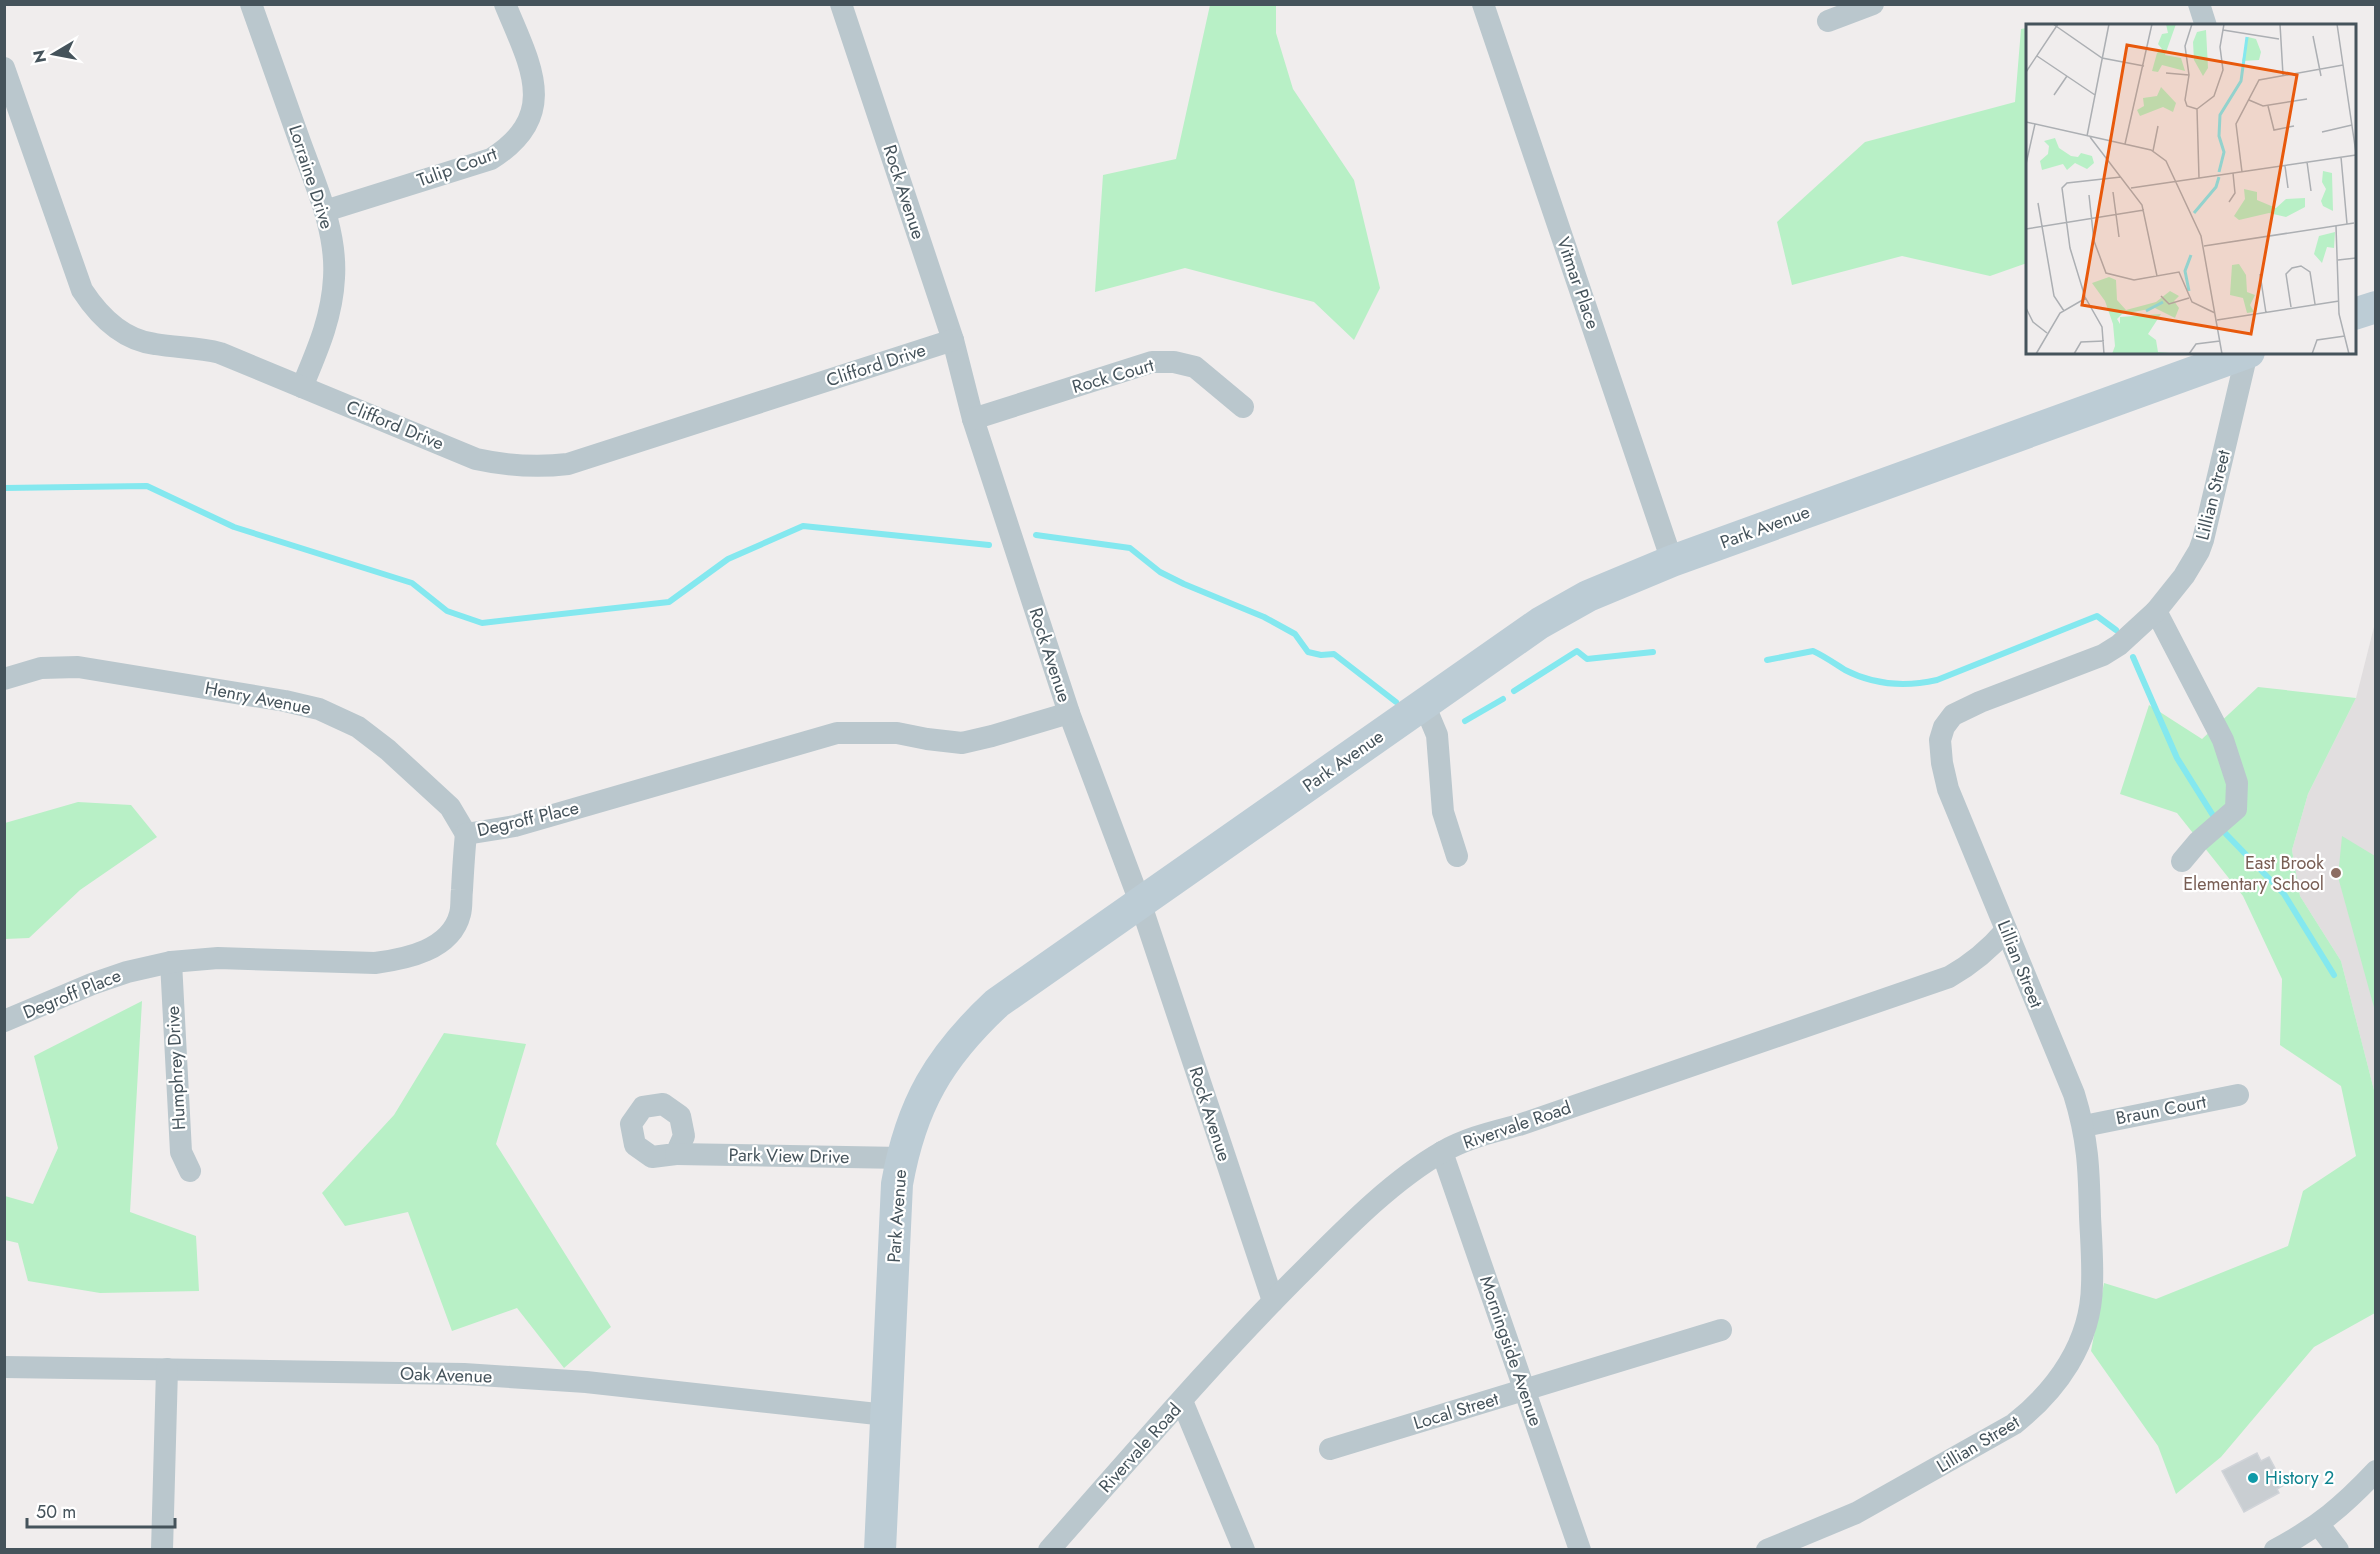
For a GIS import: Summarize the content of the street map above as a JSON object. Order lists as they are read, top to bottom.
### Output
{
  "streets": {
    "street": [
      "Tulip Court",
      "Lorraine Drive",
      "Rock Avenue",
      "Vitmar Place",
      "Clifford Drive",
      "Rock Court",
      "Lillian Street",
      "Park Avenue",
      "Henry Avenue",
      "Degroff Place",
      "Humphrey Drive",
      "Braun Court",
      "Rivervale Road",
      "Park View Drive",
      "Morningside Avenue",
      "Oak Avenue",
      "Local Street"
    ]
  },
  "crossings": [
    ["Tulip Court", "Lorraine Drive"],
    ["Lorraine Drive", "Clifford Drive"],
    ["Rock Avenue", "Clifford Drive"],
    ["Rock Avenue", "Rock Court"],
    ["Rock Avenue", "Park Avenue"],
    ["Rock Avenue", "Degroff Place"],
    ["Rock Avenue", "Rivervale Road"],
    ["Vitmar Place", "Park Avenue"],
    ["Lillian Street", "Braun Court"],
    ["Lillian Street", "Rivervale Road"],
    ["Park Avenue", "Park View Drive"],
    ["Park Avenue", "Oak Avenue"],
    ["Henry Avenue", "Degroff Place"],
    ["Degroff Place", "Humphrey Drive"],
    ["Rivervale Road", "Morningside Avenue"],
    ["Morningside Avenue", "Local Street"]
  ],
  "places": ["East Brook Elementary School", "History 2"],
  "scale_bar": "50 m",
  "north": "left"
}
